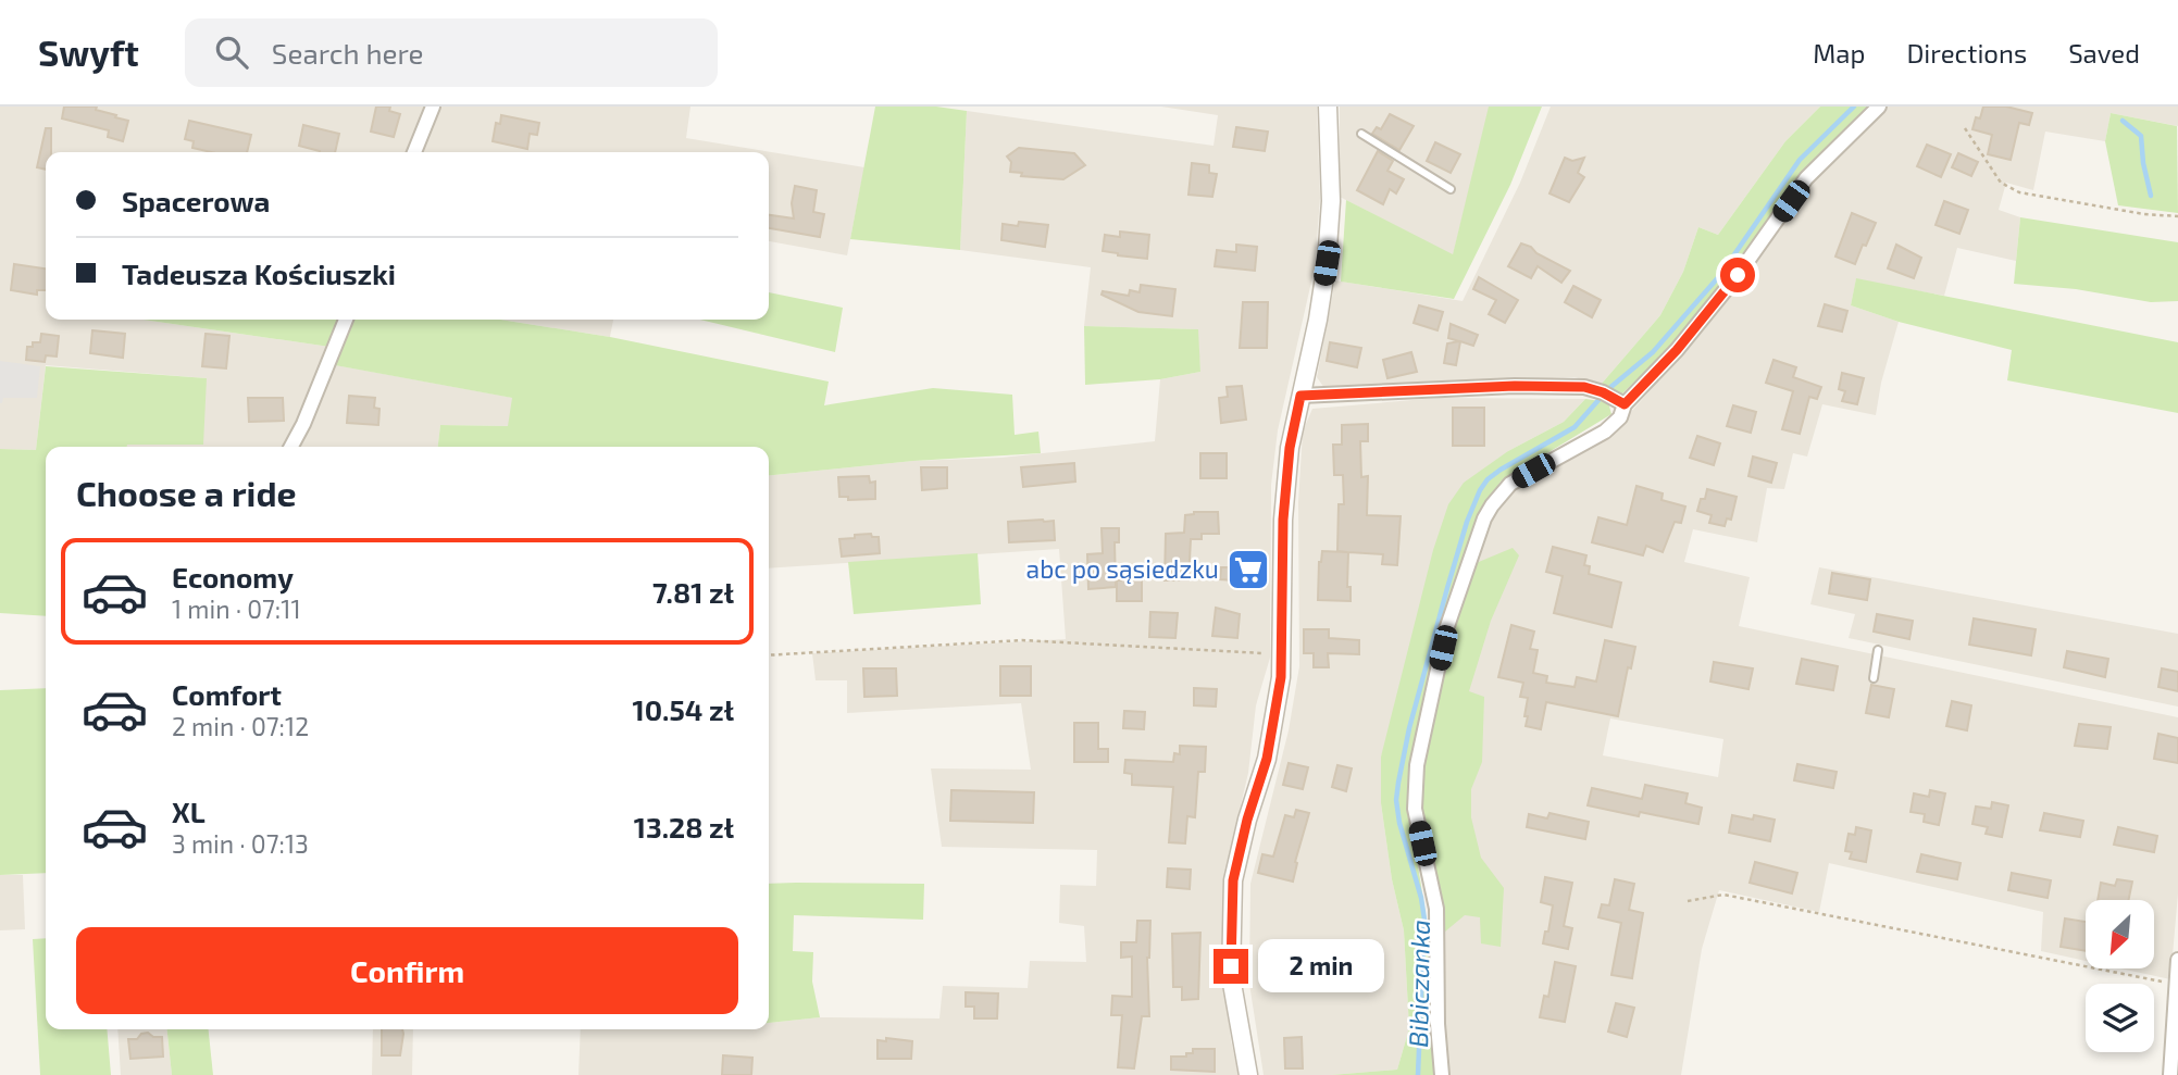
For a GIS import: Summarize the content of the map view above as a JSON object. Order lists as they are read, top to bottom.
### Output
{
  "water": ["Bibiczanka"],
  "places": {
    "supermarket": ["abc po sąsiedzku"]
  },
  "north": "bottom left",
  "page": {
    "header": "Swyft",
    "search": "Search here",
    "nav": ["Map", "Directions", "Saved"],
    "banner": ["Spacerowa", "Tadeusza Kościuszki"],
    "heading": "Choose a ride",
    "list": [
      {
        "name": "Economy",
        "note": "1 min · 07:11",
        "value": "7.81 zł"
      },
      {
        "name": "Comfort",
        "note": "2 min · 07:12",
        "value": "10.54 zł"
      },
      {
        "name": "XL",
        "note": "3 min · 07:13",
        "value": "13.28 zł"
      }
    ],
    "buttons": "Confirm",
    "bubble": "2 min"
  }
}
